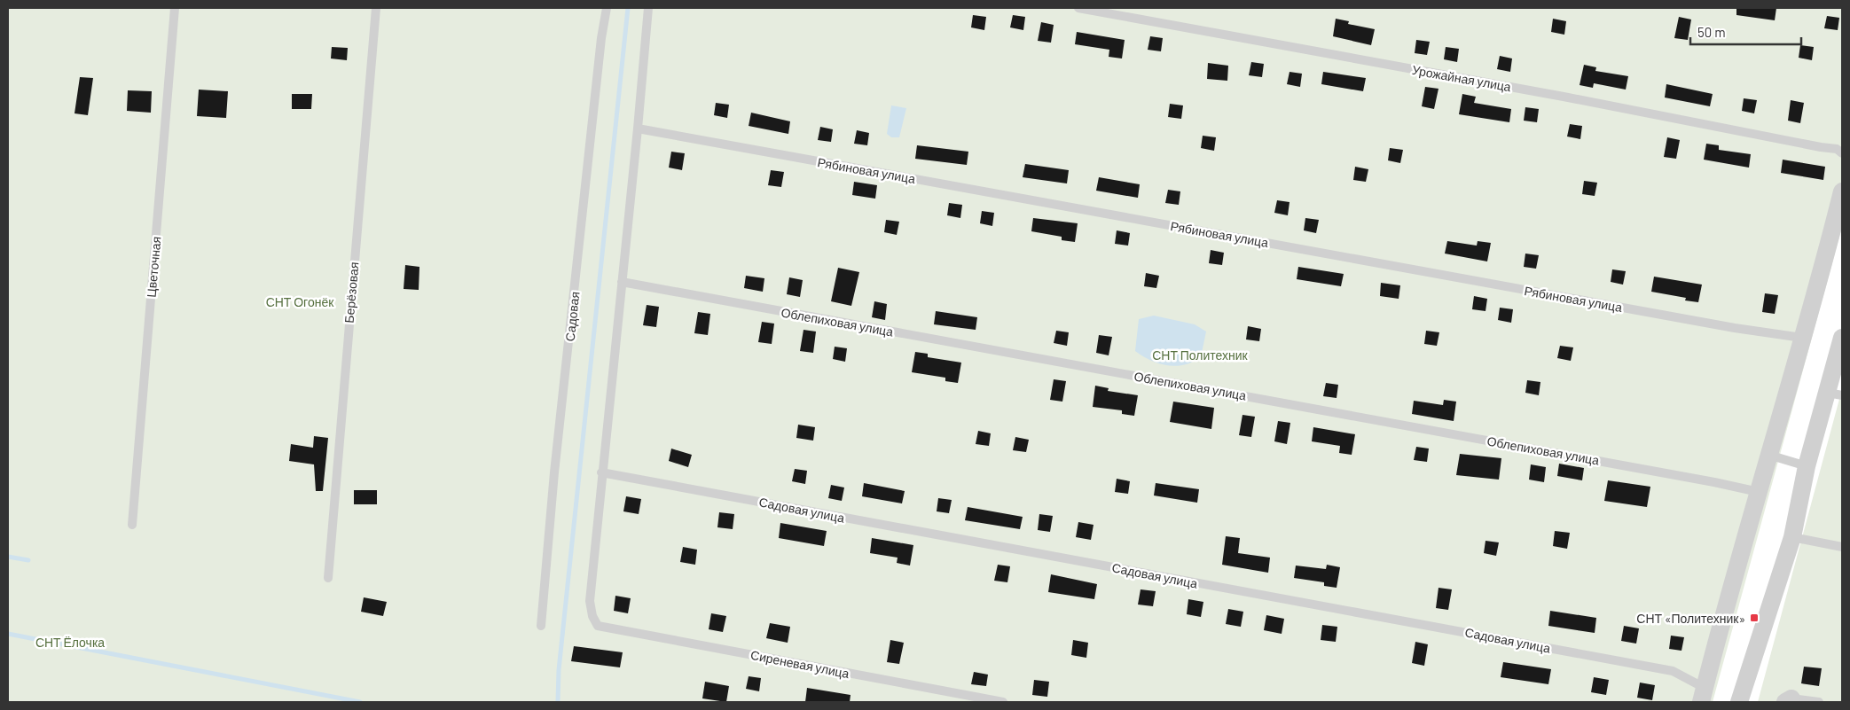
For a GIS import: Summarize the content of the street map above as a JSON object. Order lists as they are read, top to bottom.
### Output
{
  "streets": {
    "lane": [
      "Урожайная улица",
      "Рябиновая улица",
      "Цветочная",
      "Берёзовая",
      "Садовая",
      "Облепиховая улица",
      "Садовая улица",
      "Сиреневая улица"
    ]
  },
  "crossings": [
    ["Садовая улица", "Сиреневая улица"]
  ],
  "parks": ["СНТ Огонёк", "СНТ Политехник", "СНТ Ёлочка"],
  "places": {
    "transit": ["СНТ «Политехник»"]
  },
  "scale_bar": "50 m"
}
